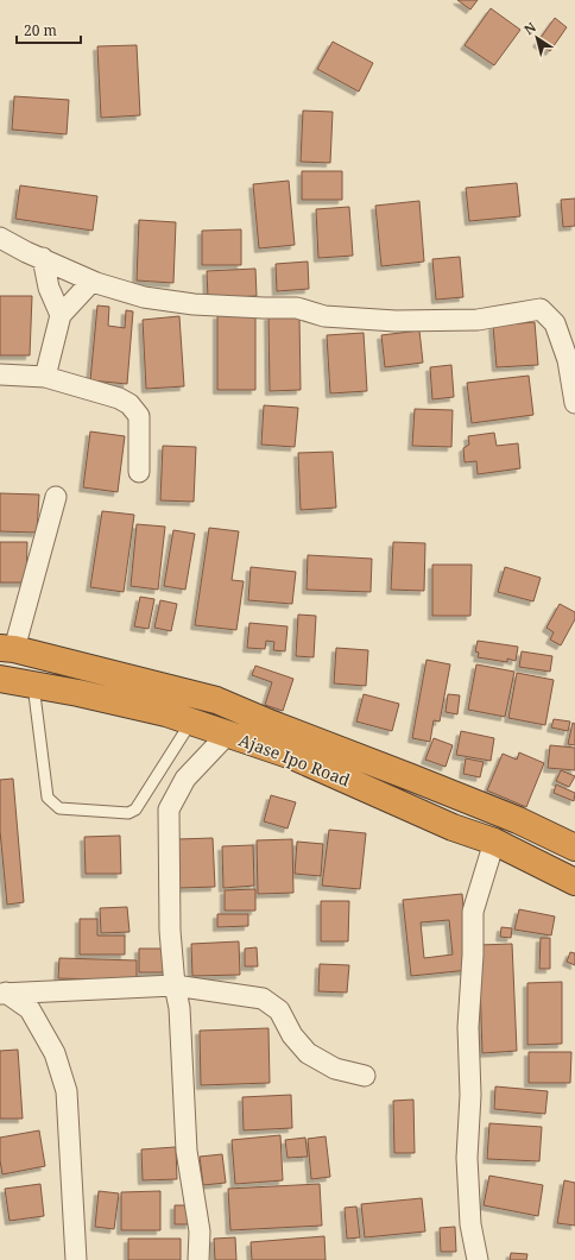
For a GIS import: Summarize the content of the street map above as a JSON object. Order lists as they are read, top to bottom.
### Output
{
  "streets": {
    "highway": ["Ajase Ipo Road"]
  },
  "scale_bar": "20 m",
  "north": "top left"
}
